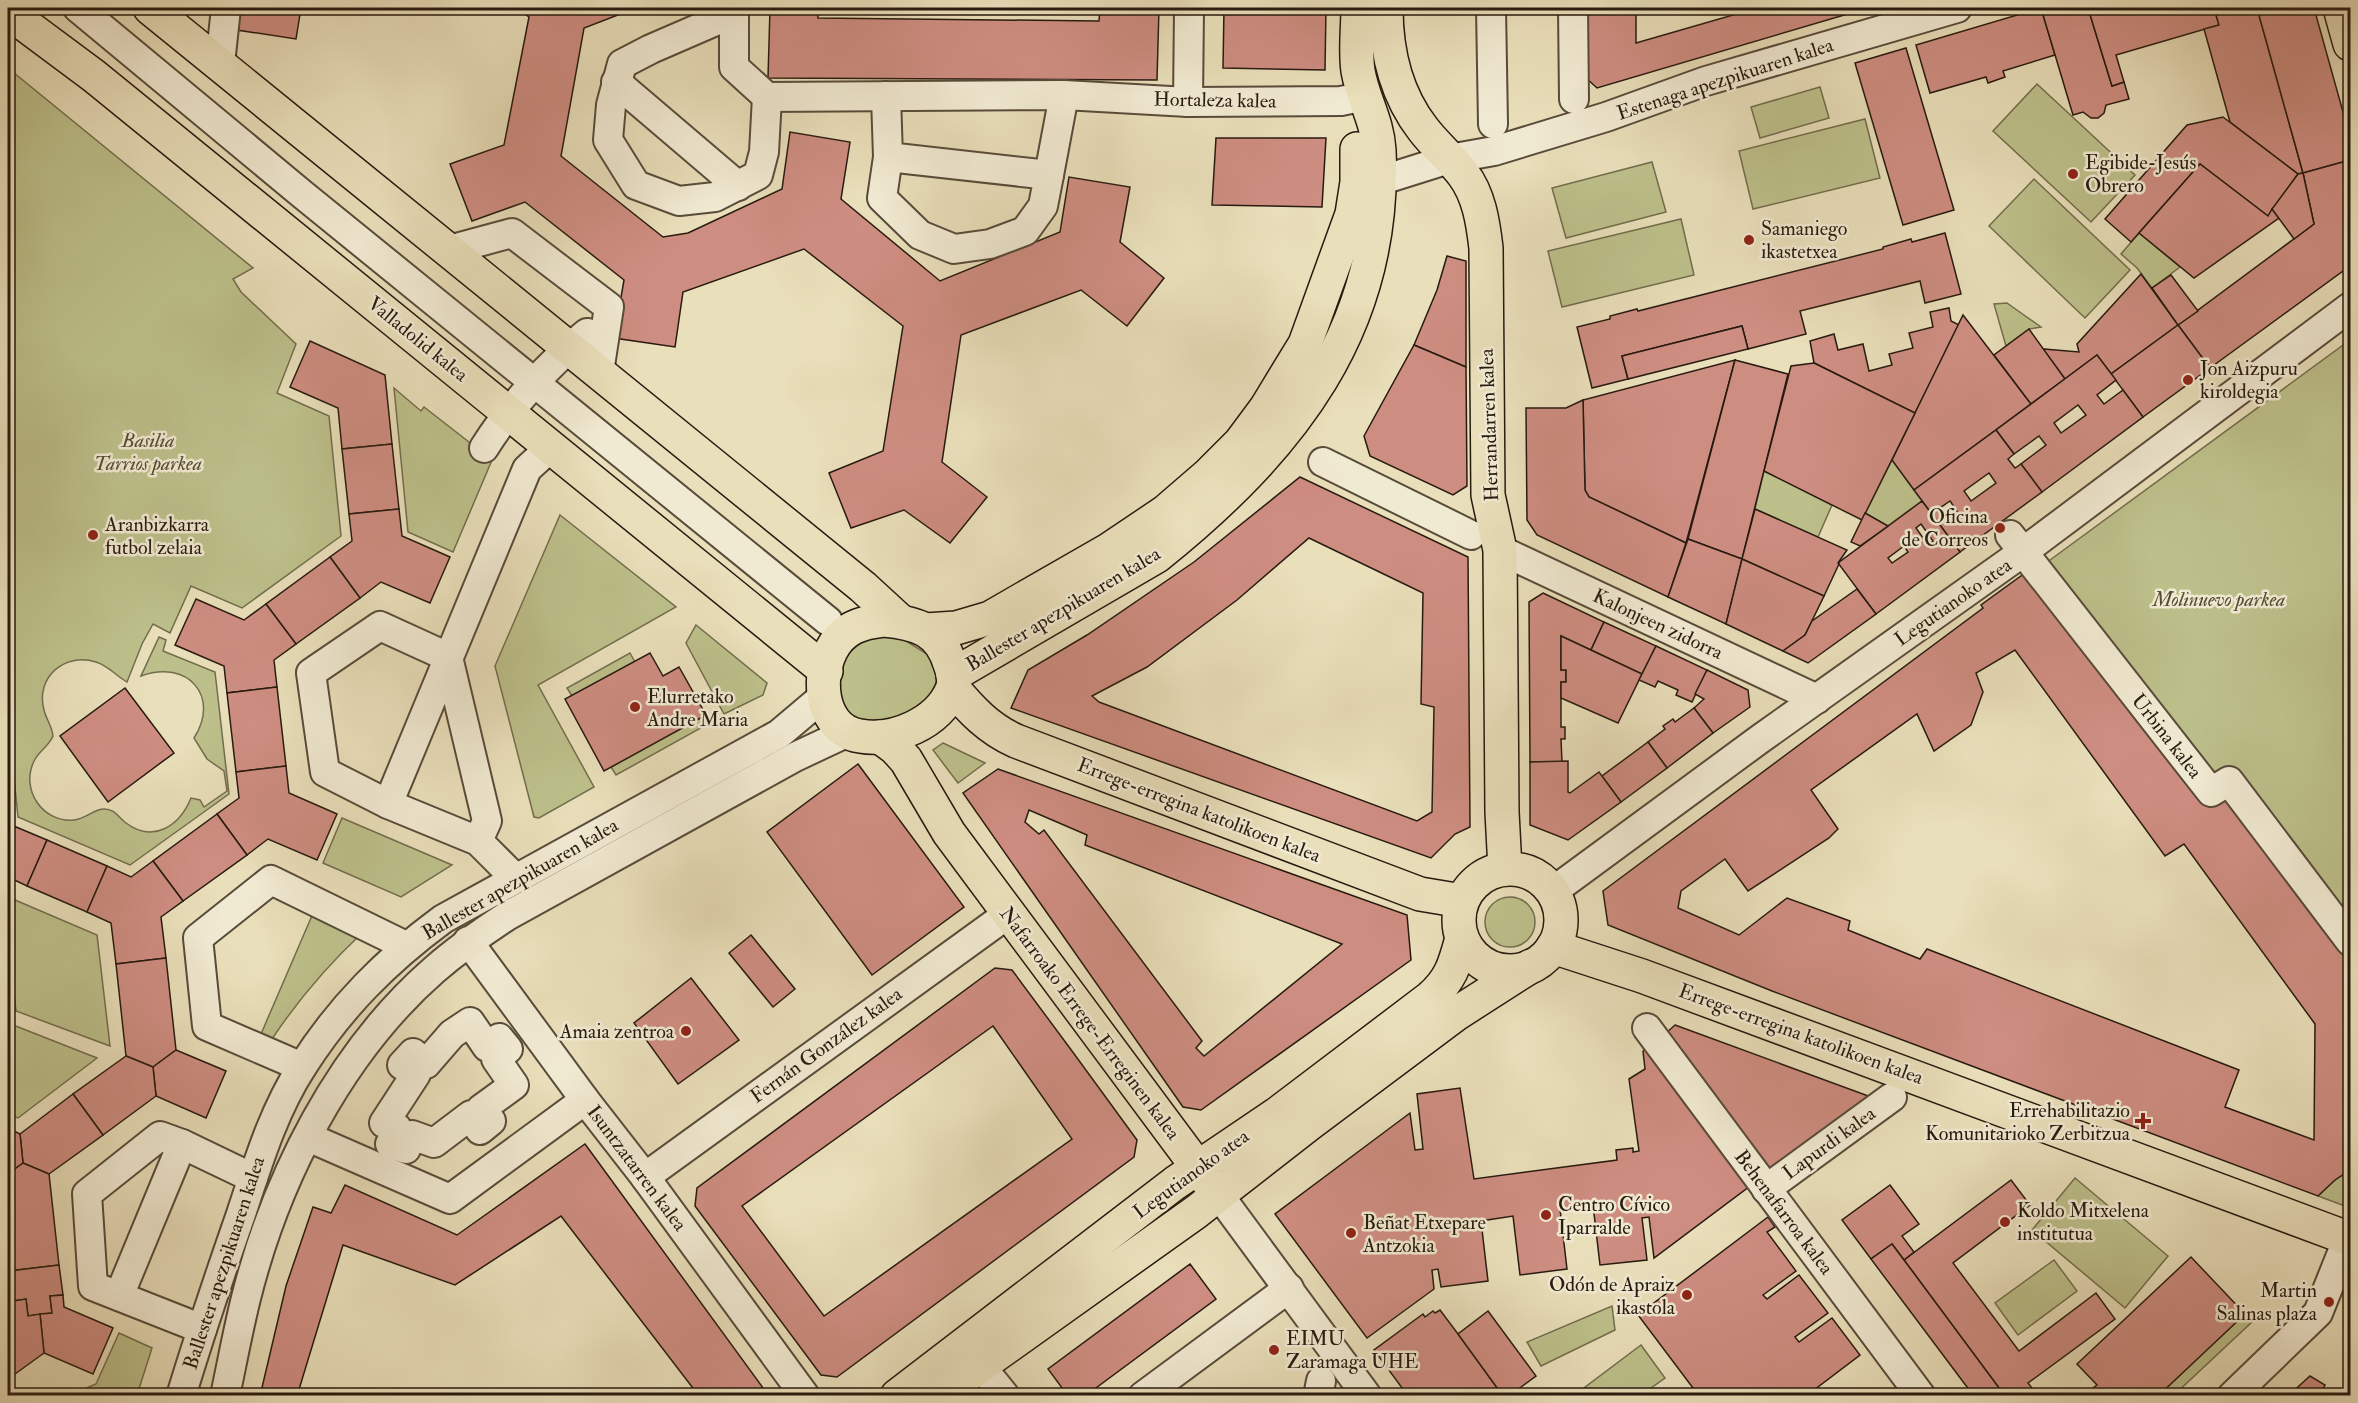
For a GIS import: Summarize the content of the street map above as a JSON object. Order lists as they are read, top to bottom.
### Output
{
  "streets": {
    "main road": [
      "Valladolid kalea",
      "Herrandarren kalea",
      "Legutianoko atea",
      "Ballester apezpikuaren kalea",
      "Errege-erregina katolikoen kalea",
      "Nafarroako Errege-Erreginen kalea"
    ],
    "street": [
      "Estenaga apezpikuaren kalea",
      "Hortaleza kalea",
      "Kalonjeen zidorra",
      "Urbina kalea",
      "Fernán González kalea",
      "Lapurdi kalea",
      "Isuntzatarren kalea",
      "Behenafarroa kalea"
    ]
  },
  "crossings": [
    ["Estenaga apezpikuaren kalea", "Herrandarren kalea"],
    ["Estenaga apezpikuaren kalea", "Ballester apezpikuaren kalea"],
    ["Valladolid kalea", "Ballester apezpikuaren kalea"],
    ["Valladolid kalea", "Errege-erregina katolikoen kalea"],
    ["Valladolid kalea", "Nafarroako Errege-Erreginen kalea"],
    ["Herrandarren kalea", "Legutianoko atea"],
    ["Herrandarren kalea", "Kalonjeen zidorra"],
    ["Herrandarren kalea", "Errege-erregina katolikoen kalea"],
    ["Legutianoko atea", "Kalonjeen zidorra"],
    ["Legutianoko atea", "Urbina kalea"],
    ["Legutianoko atea", "Errege-erregina katolikoen kalea"],
    ["Legutianoko atea", "Nafarroako Errege-Erreginen kalea"],
    ["Ballester apezpikuaren kalea", "Errege-erregina katolikoen kalea"],
    ["Ballester apezpikuaren kalea", "Nafarroako Errege-Erreginen kalea"],
    ["Ballester apezpikuaren kalea", "Isuntzatarren kalea"],
    ["Errege-erregina katolikoen kalea", "Nafarroako Errege-Erreginen kalea"],
    ["Nafarroako Errege-Erreginen kalea", "Fernán González kalea"],
    ["Fernán González kalea", "Isuntzatarren kalea"],
    ["Lapurdi kalea", "Behenafarroa kalea"]
  ],
  "parks": ["Basilia Tarrios parkea", "Molinuevo parkea"],
  "places": {
    "other": [
      "Egibide-Jesús Obrero",
      "Samaniego ikastetxea",
      "Jon Aizpuru kiroldegia",
      "Oficina de Correos",
      "Aranbizkarra futbol zelaia",
      "Elurretako Andre Maria",
      "Amaia zentroa",
      "Centro Cívico Iparralde",
      "Koldo Mitxelena institutua",
      "Beñat Etxepare Antzokia",
      "Odón de Apraiz ikastola",
      "Martin Salinas plaza",
      "EIMU Zaramaga UHE"
    ],
    "health": ["Errehabilitazio Komunitarioko Zerbitzua"]
  }
}
